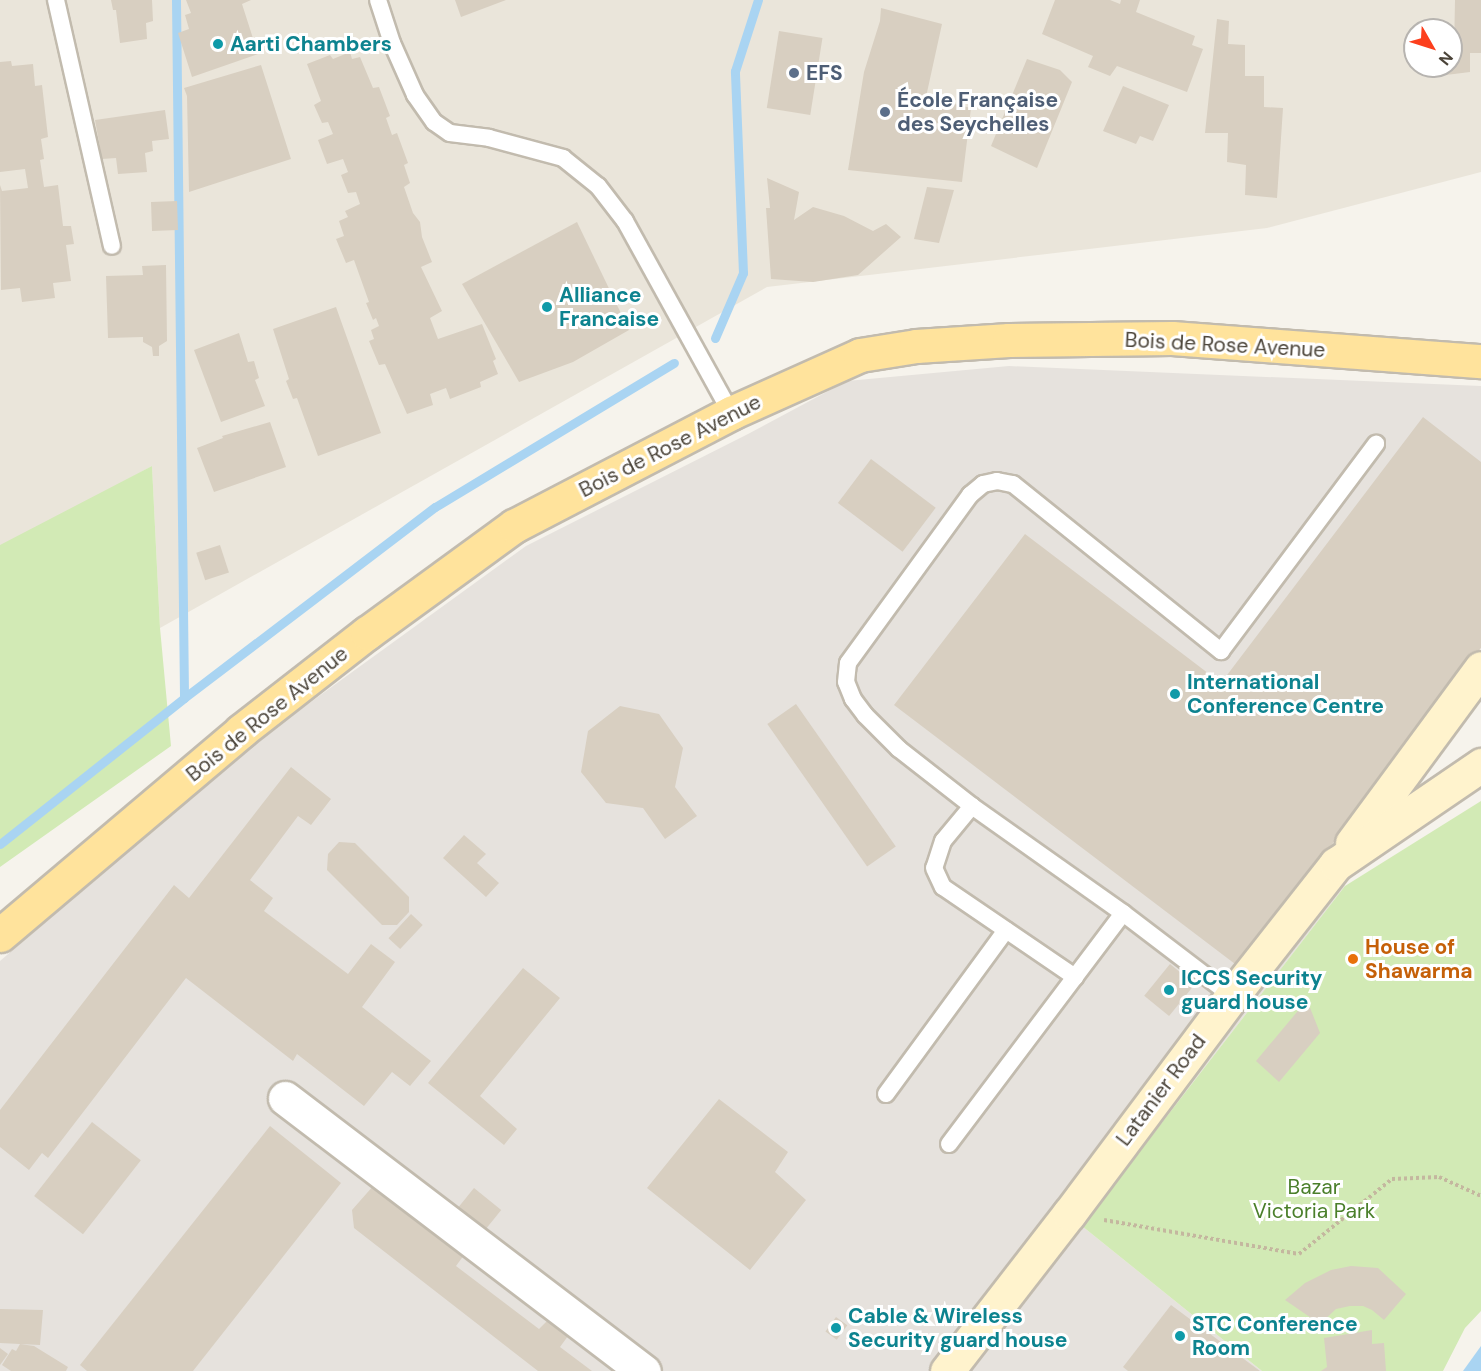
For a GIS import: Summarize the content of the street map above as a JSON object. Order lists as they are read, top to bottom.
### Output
{
  "streets": {
    "main road": ["Bois de Rose Avenue"],
    "street": ["Latanier Road"]
  },
  "parks": ["Bazar Victoria Park"],
  "places": [
    "Aarti Chambers",
    "EFS",
    "École Française des Seychelles",
    "Alliance Francaise",
    "International Conference Centre",
    "House of Shawarma",
    "ICCS Security guard house",
    "Cable & Wireless Security guard house",
    "STC Conference Room"
  ],
  "north": "bottom right"
}
